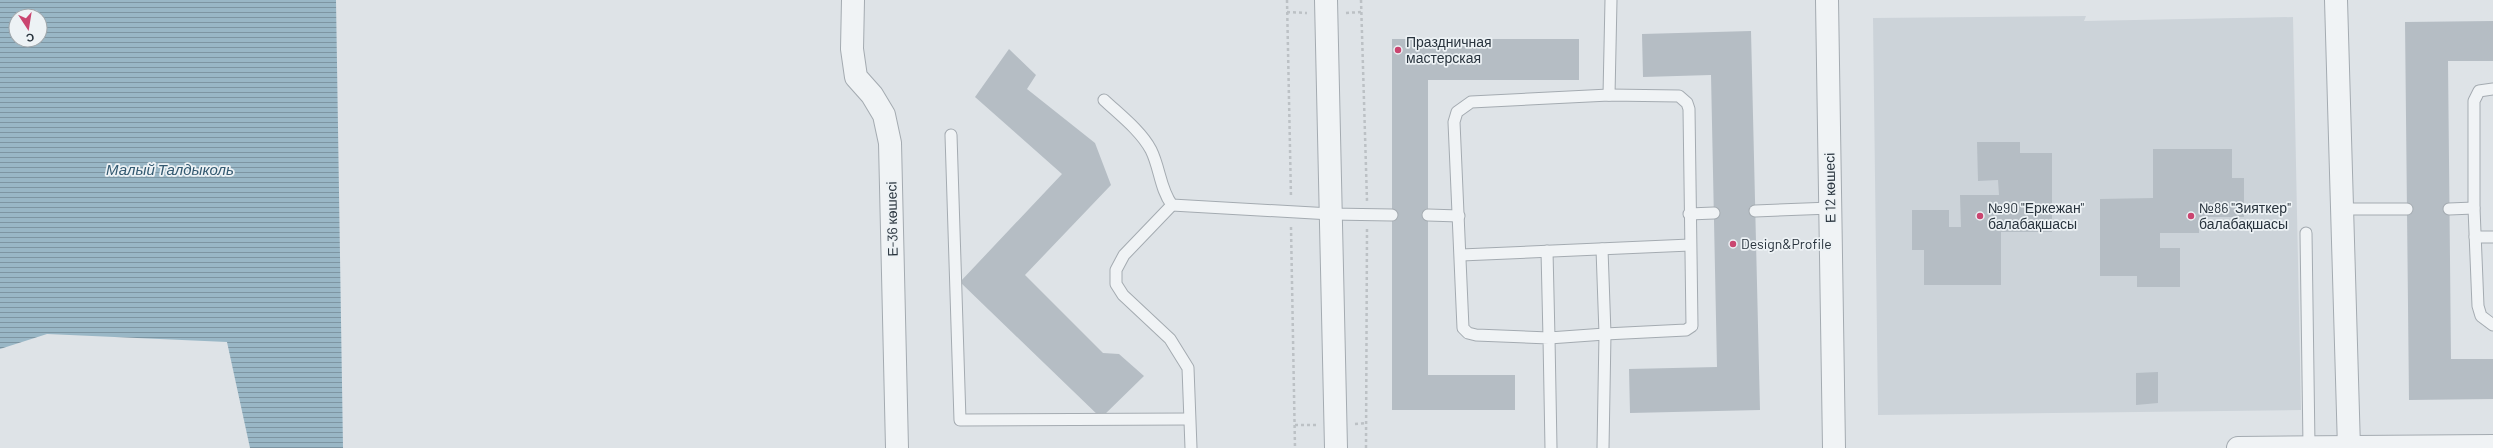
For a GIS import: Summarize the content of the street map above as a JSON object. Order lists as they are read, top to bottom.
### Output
{
  "streets": {
    "street": ["Е 12 көшесі", "Е-36 көшесі"]
  },
  "water": ["Малый Талдыколь"],
  "places": [
    "Праздничная мастерская",
    "№90 \"Еркежан\" балабақшасы",
    "№86 \"Зияткер\" балабақшасы",
    "Design&Profile"
  ],
  "north": "bottom"
}
